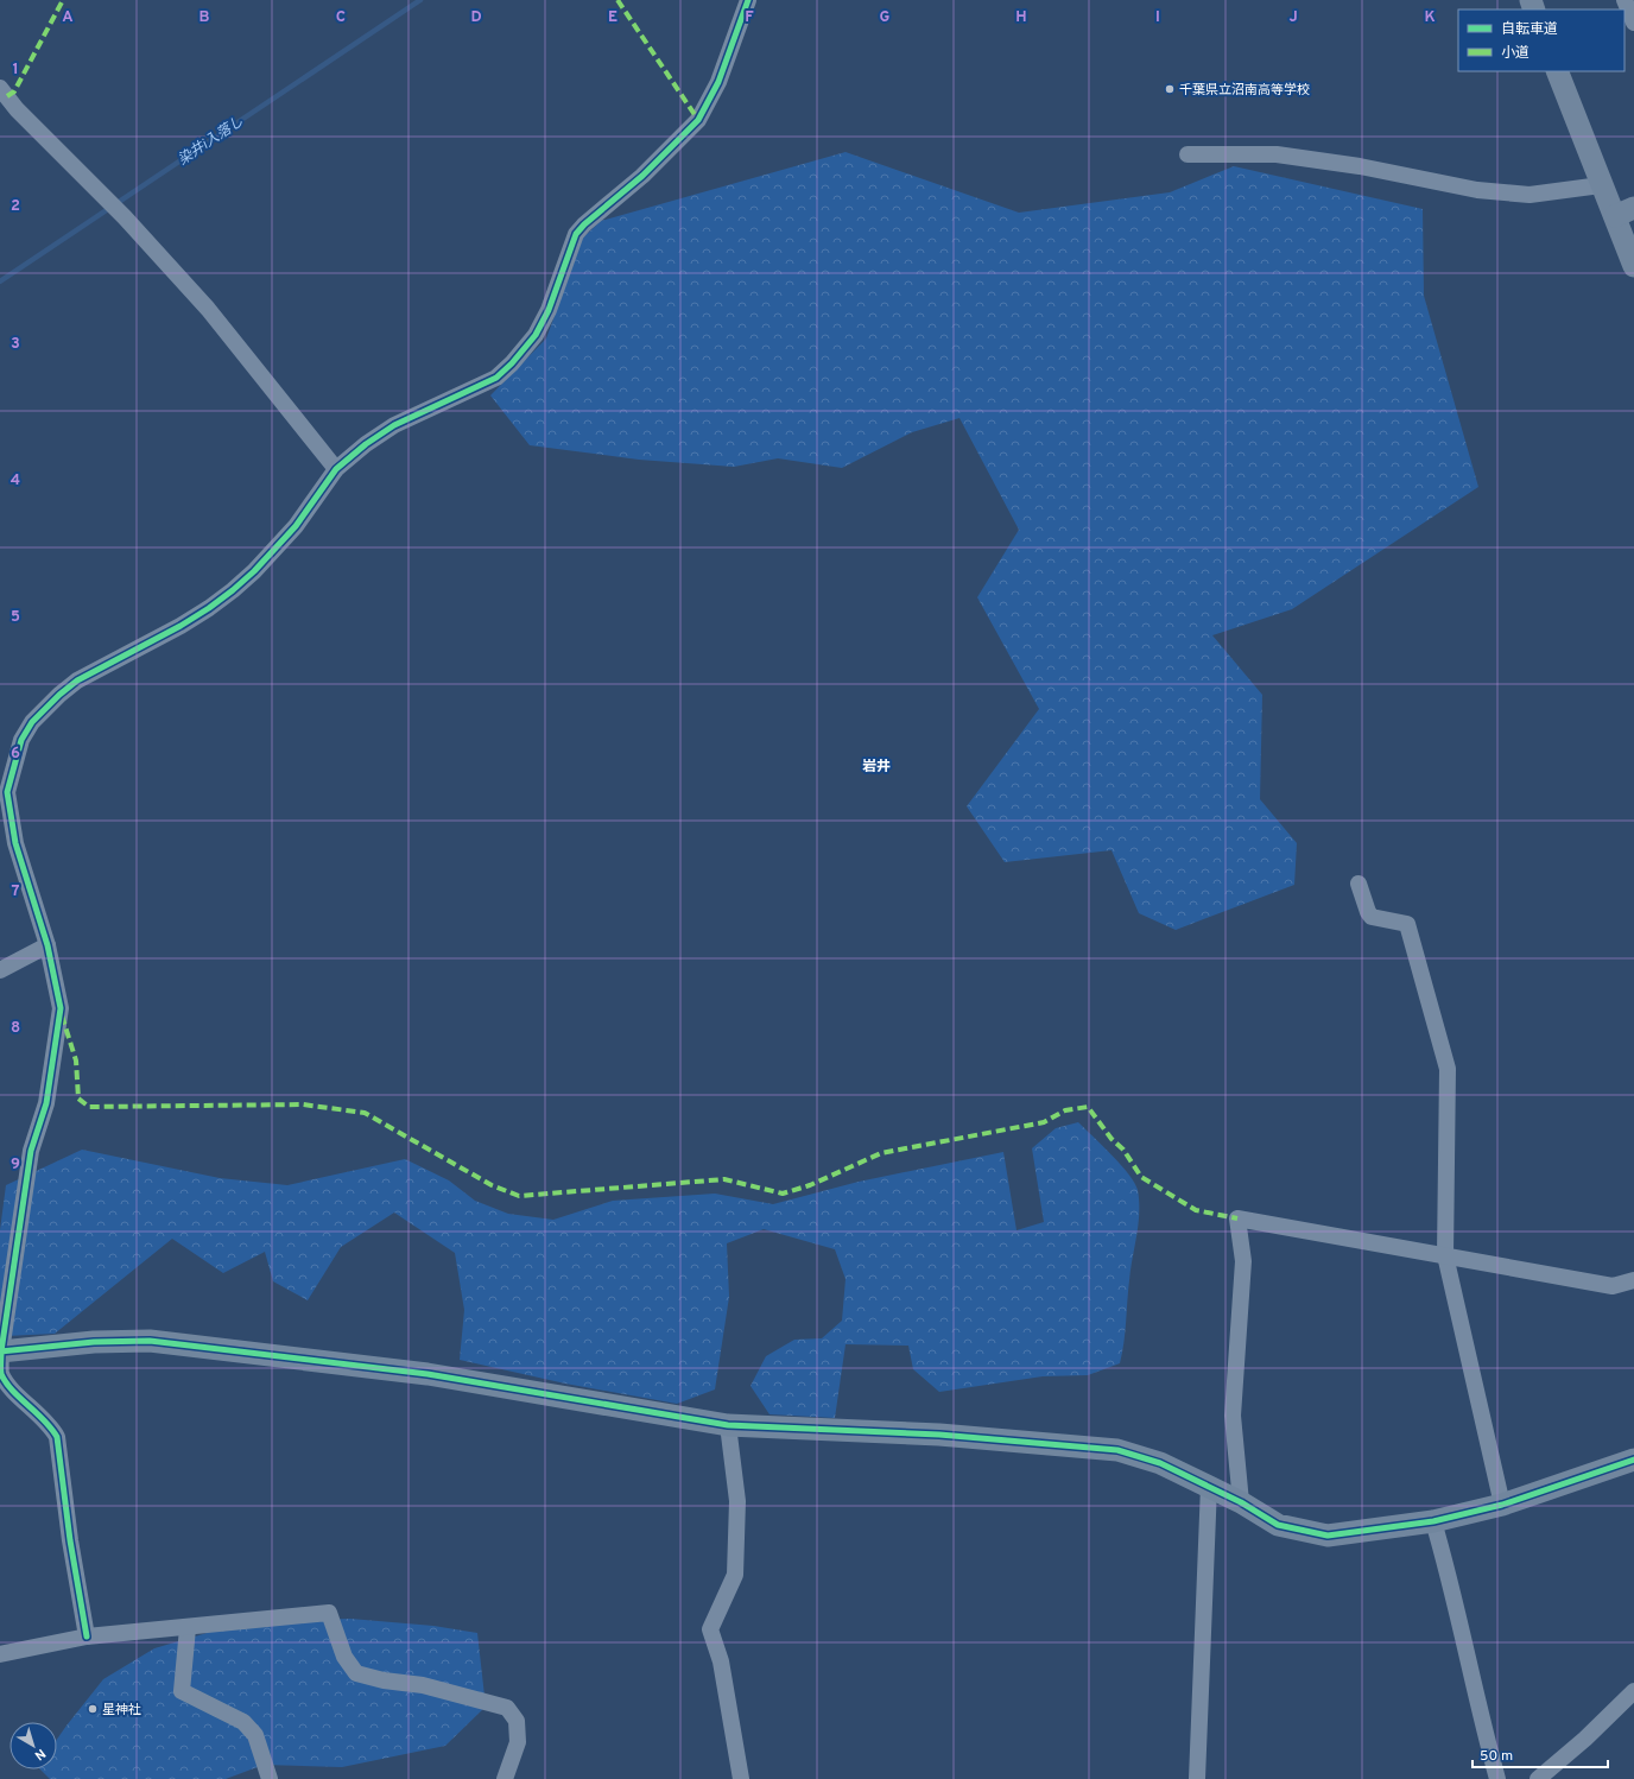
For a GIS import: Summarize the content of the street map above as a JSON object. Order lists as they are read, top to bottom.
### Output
{
  "districts": ["岩井"],
  "water": ["染井i入落し"],
  "places": ["千葉県立沼南高等学校", "星神社"],
  "legend": ["自転車道", "小道"],
  "scale_bar": "50 m",
  "north": "bottom right",
  "grid": {
    "columns": [
      "A",
      "B",
      "C",
      "D",
      "E",
      "F",
      "G",
      "H",
      "I",
      "J",
      "K"
    ],
    "rows": [
      "1",
      "2",
      "3",
      "4",
      "5",
      "6",
      "7",
      "8",
      "9"
    ]
  }
}
